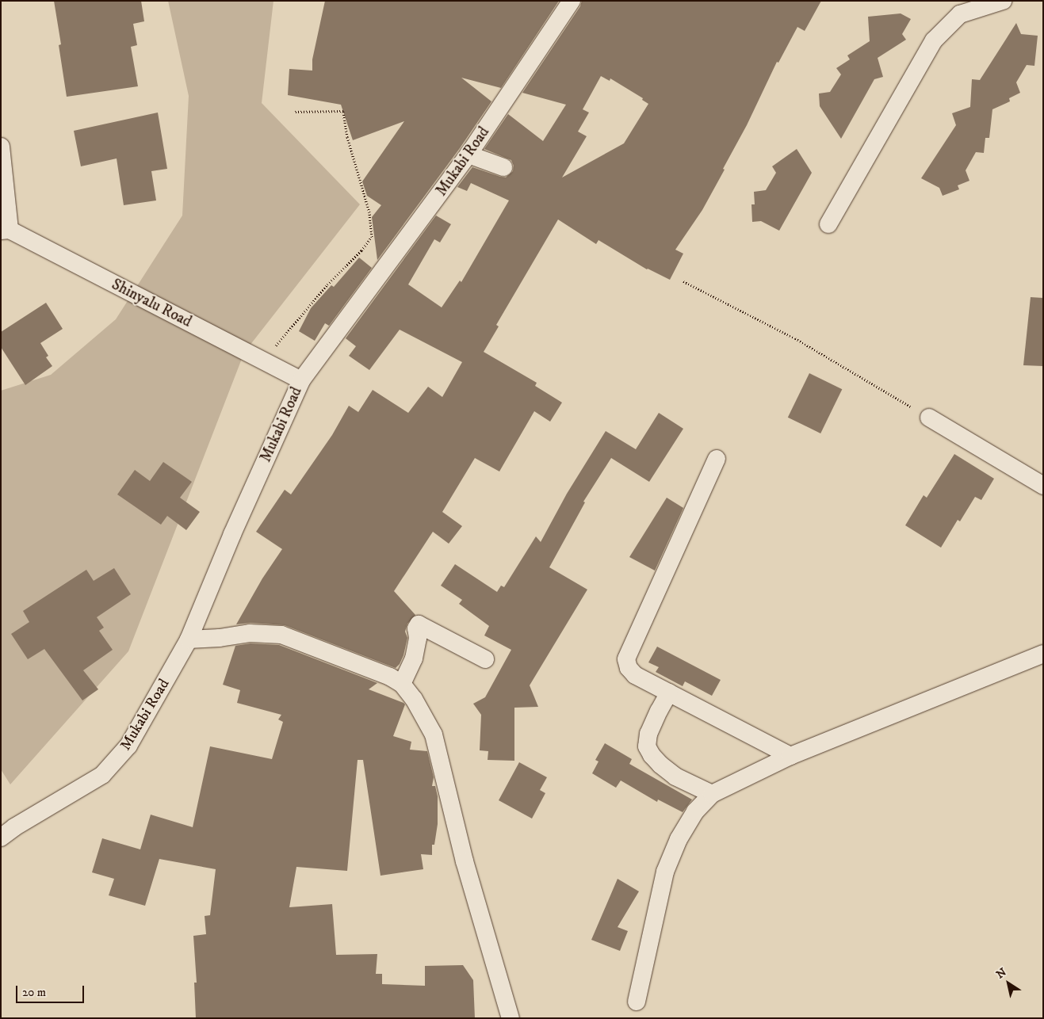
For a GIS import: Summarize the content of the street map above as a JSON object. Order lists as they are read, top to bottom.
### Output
{
  "streets": {
    "street": ["Mukabi Road", "Shinyalu Road"]
  },
  "crossings": [
    ["Mukabi Road", "Shinyalu Road"]
  ],
  "scale_bar": "20 m",
  "north": "top left"
}
